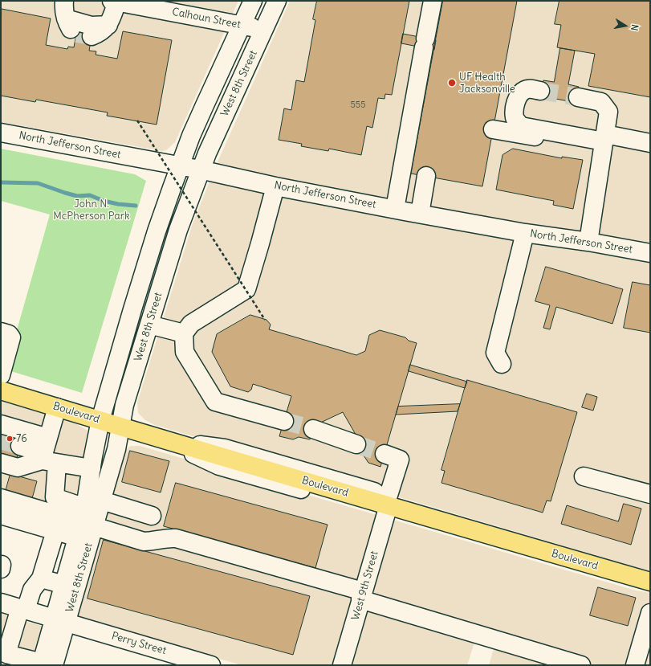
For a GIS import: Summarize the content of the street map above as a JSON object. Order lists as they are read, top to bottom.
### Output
{
  "streets": {
    "main road": ["Boulevard"],
    "street": [
      "Calhoun Street",
      "West 8th Street",
      "North Jefferson Street",
      "West 9th Street",
      "Perry Street"
    ]
  },
  "crossings": [
    ["Calhoun Street", "West 8th Street"],
    ["West 8th Street", "North Jefferson Street"],
    ["West 8th Street", "Boulevard"],
    ["West 8th Street", "Perry Street"],
    ["Boulevard", "West 9th Street"]
  ],
  "parks": ["John N. McPherson Park"],
  "places": ["UF Health Jacksonville", "76"],
  "house_numbers": ["555"],
  "north": "right"
}
